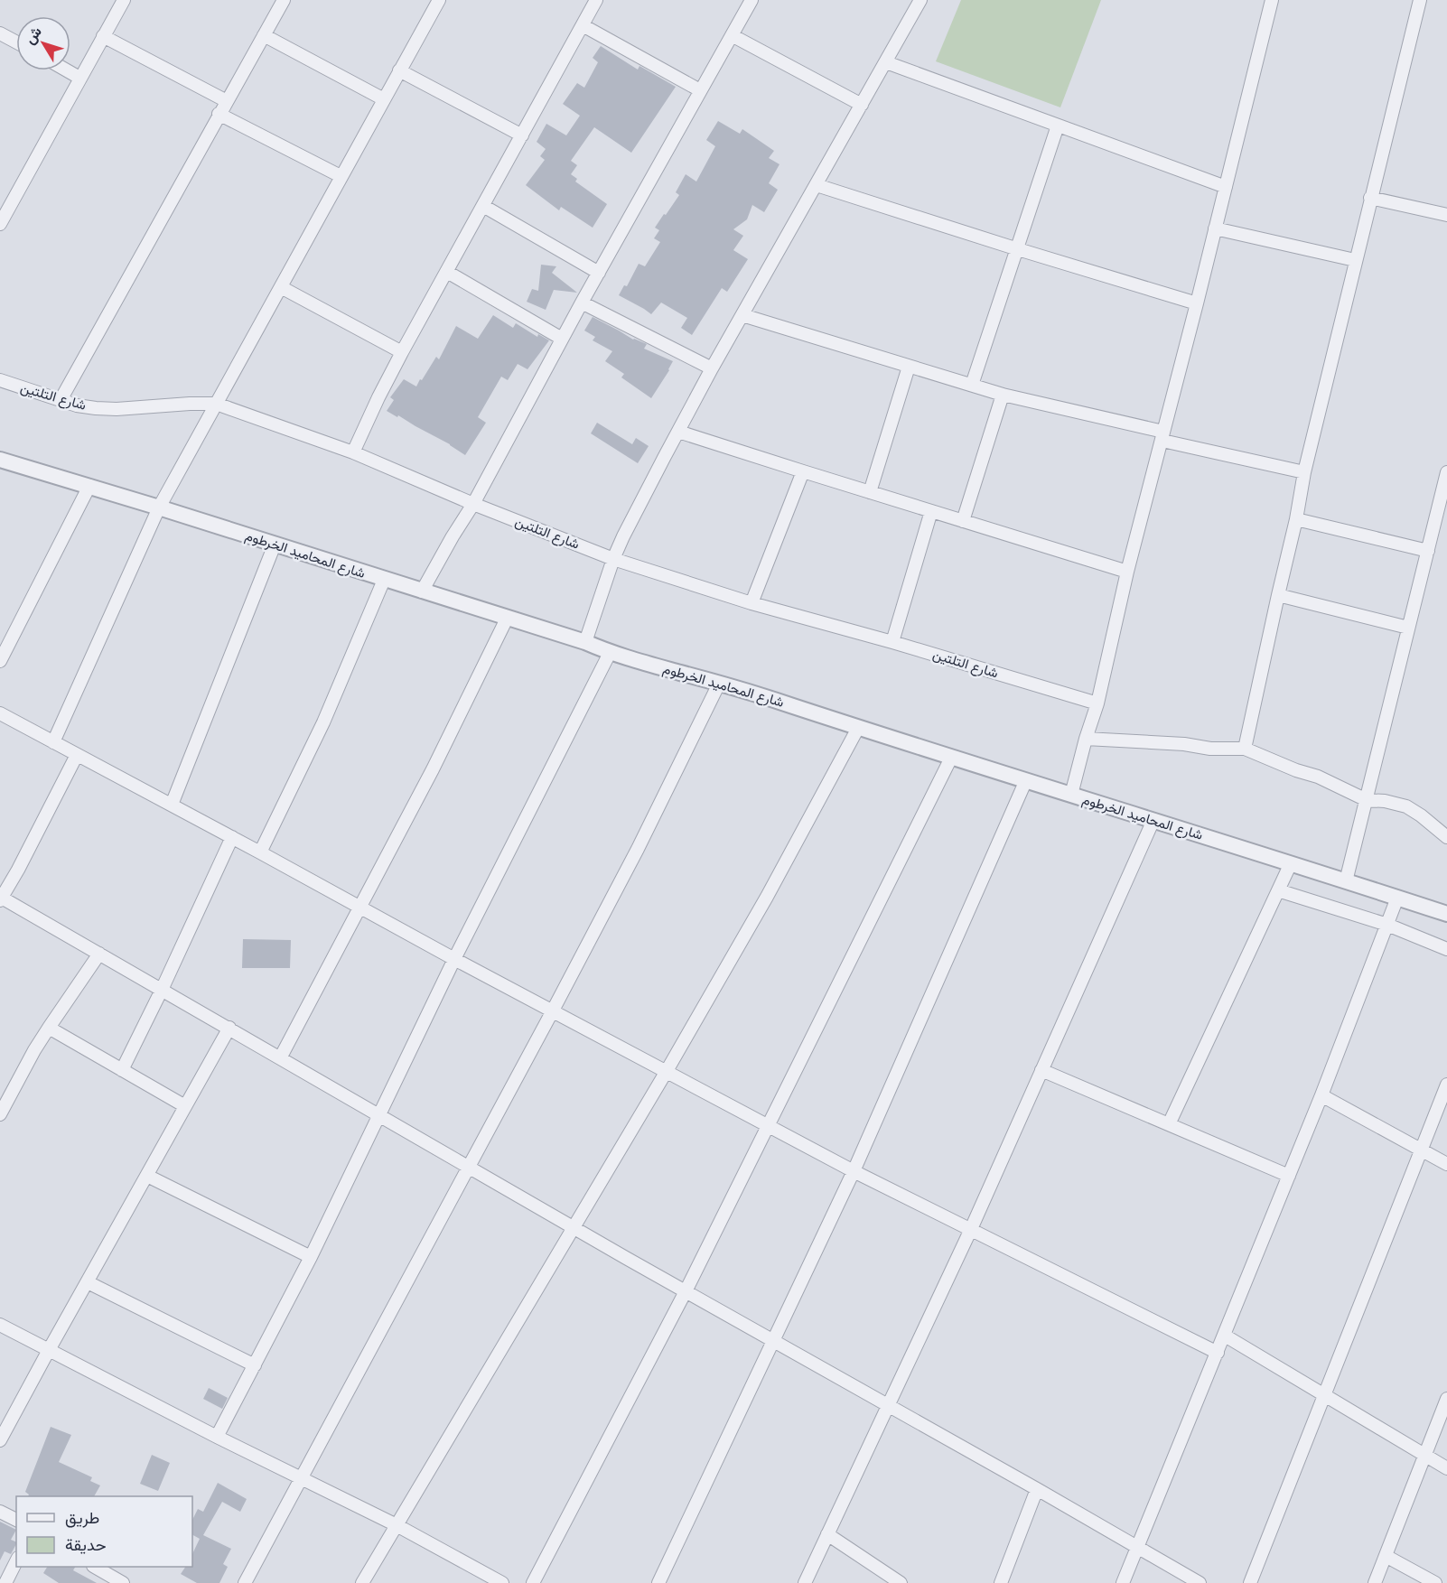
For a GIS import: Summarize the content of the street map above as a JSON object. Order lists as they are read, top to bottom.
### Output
{
  "streets": {
    "street": ["شارع التلتين", "شارع المحاميد الخرطوم"]
  },
  "legend": ["طريق", "حديقة"],
  "north": "top left"
}
